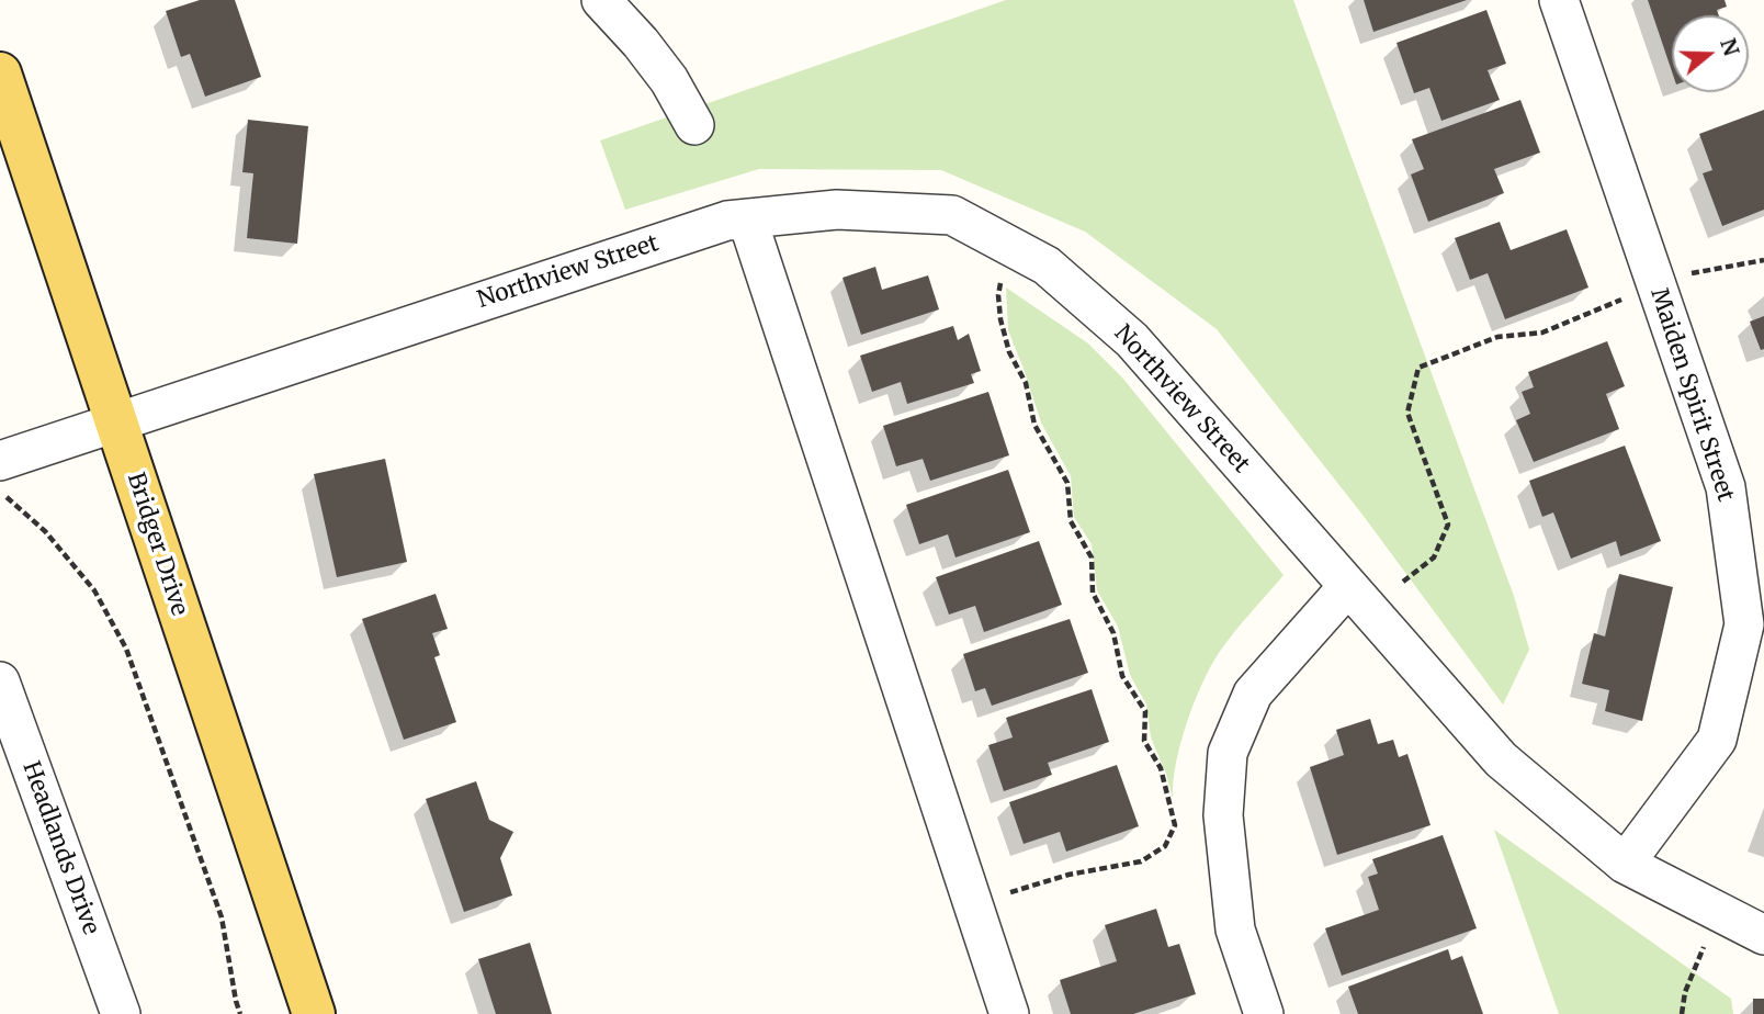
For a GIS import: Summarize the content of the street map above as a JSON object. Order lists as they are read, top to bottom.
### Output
{
  "streets": {
    "main road": ["Bridger Drive"],
    "street": ["Northview Street", "Maiden Spirit Street", "Headlands Drive"]
  },
  "crossings": [
    ["Northview Street", "Maiden Spirit Street"],
    ["Northview Street", "Bridger Drive"]
  ],
  "north": "right"
}
